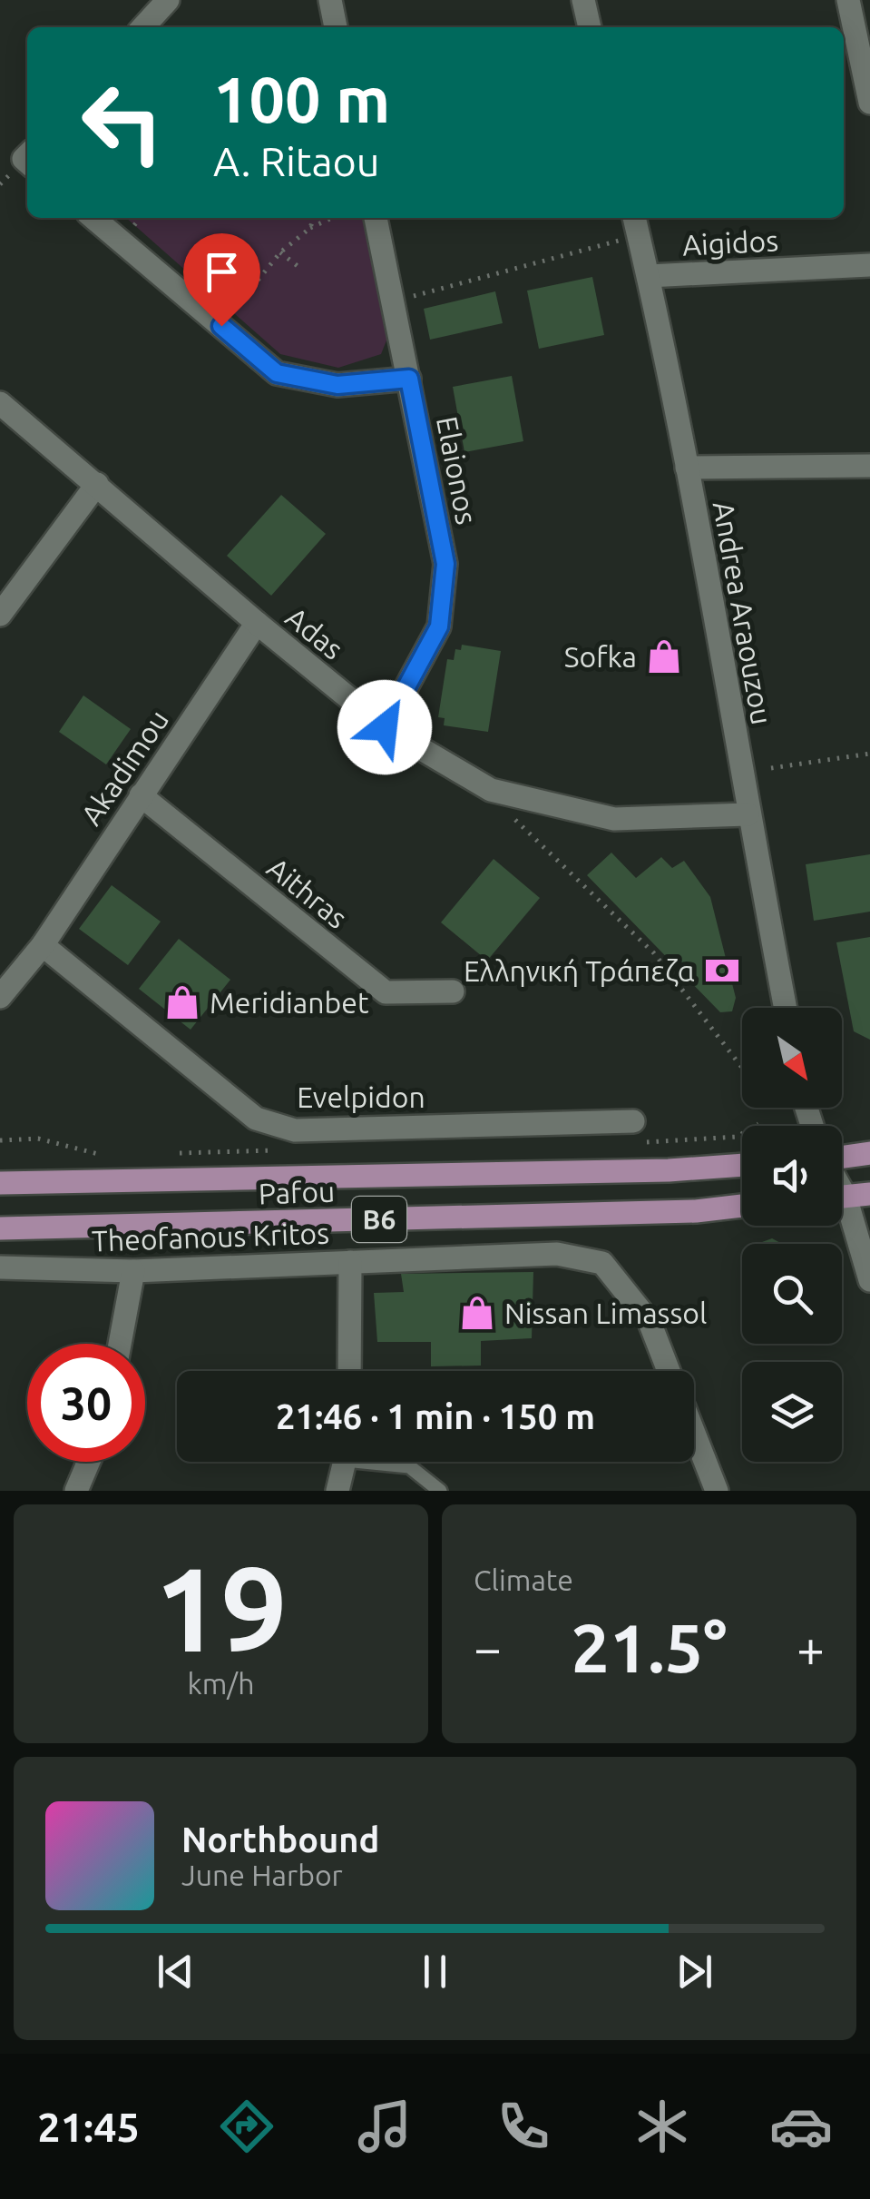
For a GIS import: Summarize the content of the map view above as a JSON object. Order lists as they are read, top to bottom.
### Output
{
  "streets": {
    "main road": ["Pafou", "B6"],
    "street": [
      "Aigidos",
      "Elaionos",
      "Andrea Araouzou",
      "Adas",
      "Akadimou",
      "Aithras",
      "Evelpidon",
      "Theofanous Kritos"
    ]
  },
  "crossings": [
    ["Aigidos", "Andrea Araouzou"],
    ["Elaionos", "Adas"],
    ["Andrea Araouzou", "Adas"],
    ["Adas", "Akadimou"],
    ["Akadimou", "Aithras"],
    ["Akadimou", "Evelpidon"]
  ],
  "places": {
    "shop": ["Sofka", "Meridianbet", "Nissan Limassol"],
    "bank": ["Ελληνική Τράπεζα"]
  },
  "north": "bottom right",
  "page": {
    "turn": ["100 m", "A. Ritaou"],
    "limit": "30",
    "trip": "21:46 · 1 min · 150 m",
    "tile": [
      ["19", "km/h"],
      "Climate"
    ],
    "heat": ["−", "21.5°", "+"],
    "song": ["Northbound", "June Harbor"],
    "tabs": "21:45"
  }
}
